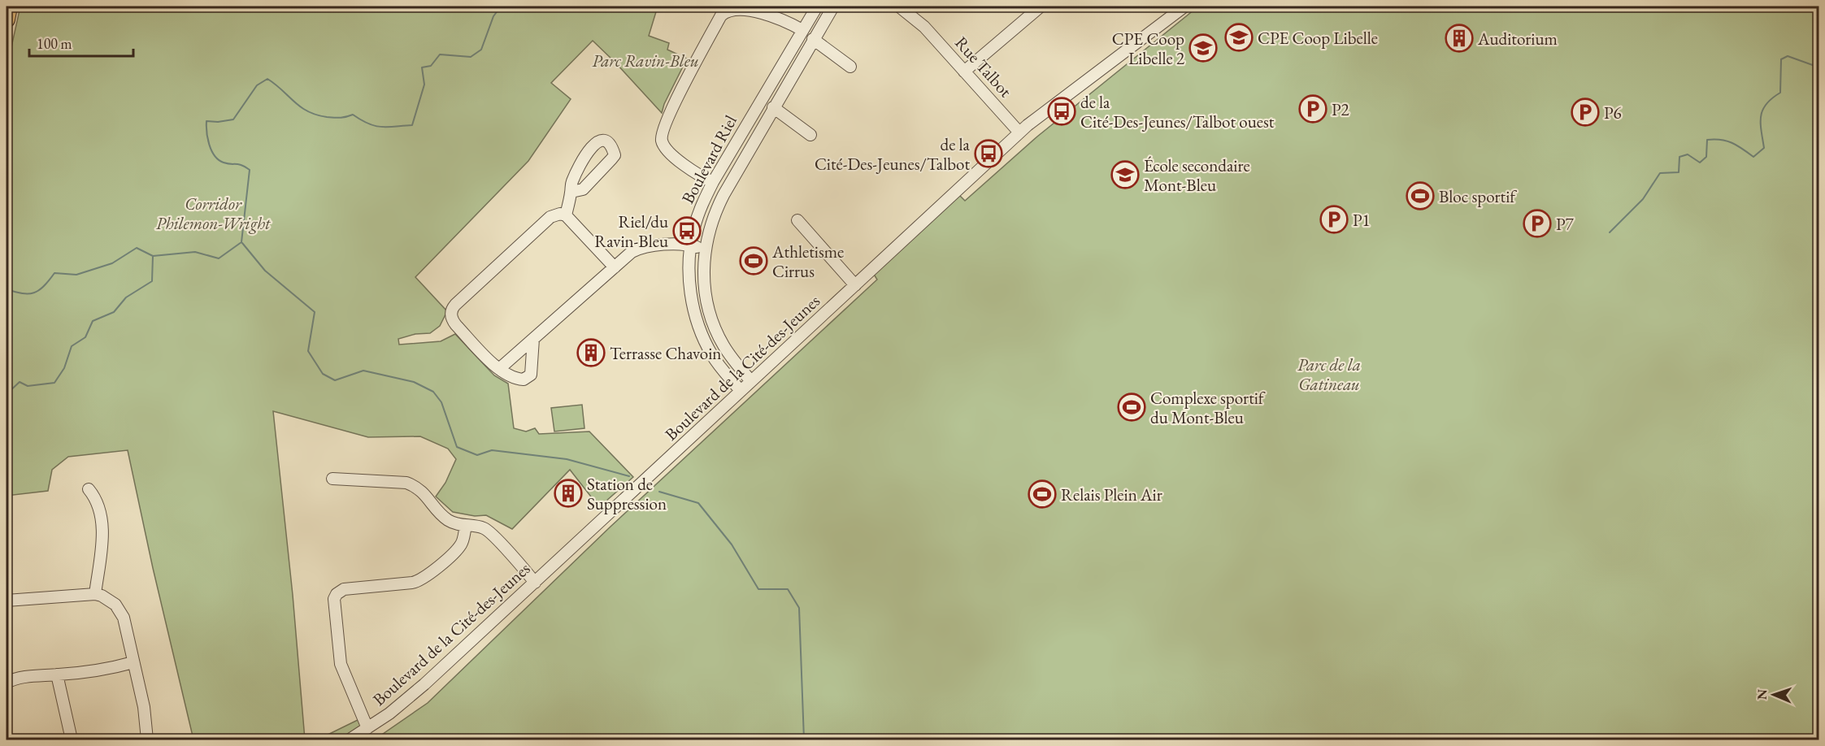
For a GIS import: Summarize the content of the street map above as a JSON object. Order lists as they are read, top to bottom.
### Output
{
  "streets": {
    "street": ["Rue Talbot", "Boulevard Riel", "Boulevard de la Cité-des-Jeunes"]
  },
  "crossings": [
    ["Rue Talbot", "Boulevard de la Cité-des-Jeunes"],
    ["Boulevard Riel", "Boulevard de la Cité-des-Jeunes"]
  ],
  "parks": ["Parc Ravin-Bleu", "Corridor Philemon-Wright", "Parc de la Gatineau"],
  "places": {
    "school or university": ["CPE Coop Libelle", "CPE Coop Libelle 2", "École secondaire Mont-Bleu"],
    "building": ["Auditorium", "Terrasse Chavoin", "Station de Suppression"],
    "parking": [
      "P2",
      "P6",
      "P1",
      "P7"
    ],
    "bus stop": ["de la Cité-Des-Jeunes/Talbot ouest", "de la Cité-Des-Jeunes/Talbot", "Riel/du Ravin-Bleu"],
    "sports": [
      "Bloc sportif",
      "Athletisme Cirrus",
      "Complexe sportif du Mont-Bleu",
      "Relais Plein Air"
    ]
  },
  "scale_bar": "100 m",
  "north": "left"
}
